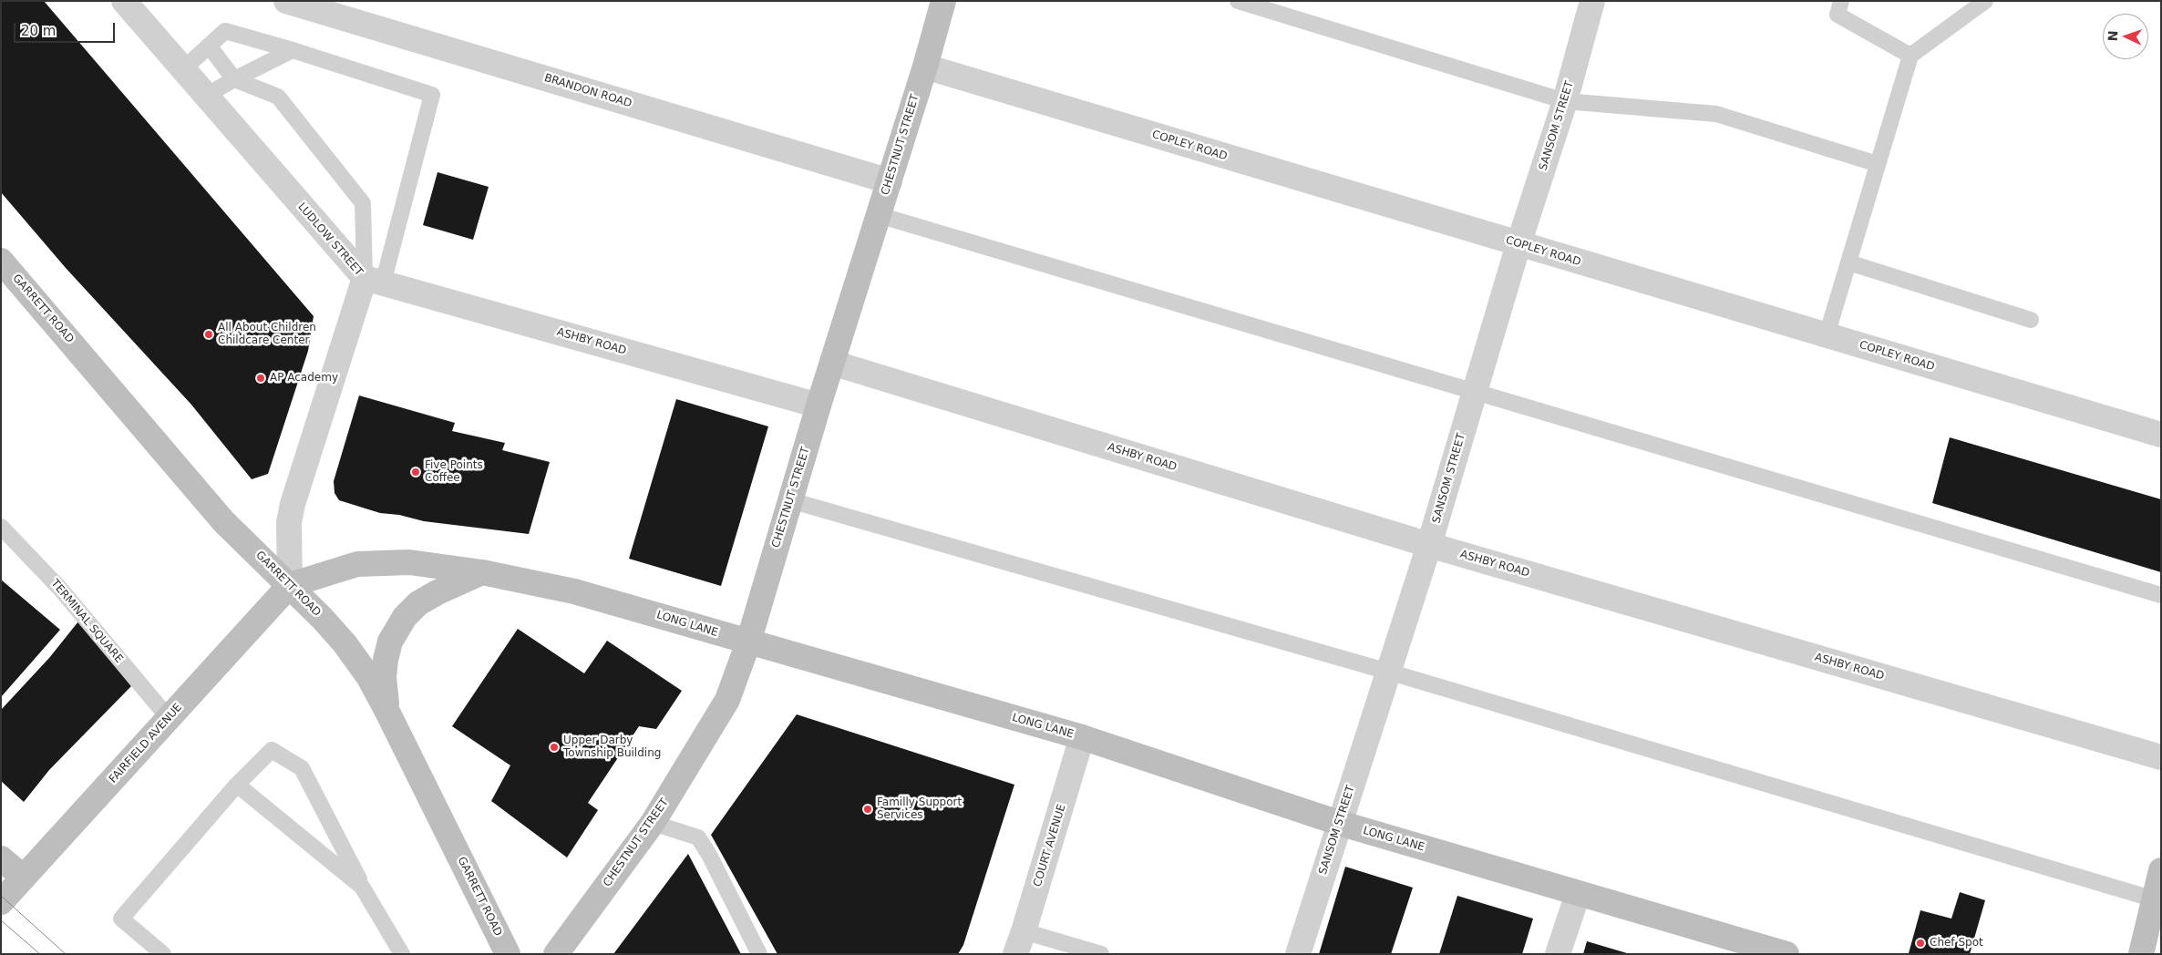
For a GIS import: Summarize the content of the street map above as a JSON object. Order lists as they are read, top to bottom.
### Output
{
  "streets": {
    "street": [
      "BRANDON ROAD",
      "SANSOM STREET",
      "CHESTNUT STREET",
      "COPLEY ROAD",
      "LUDLOW STREET",
      "GARRETT ROAD",
      "ASHBY ROAD",
      "LONG LANE",
      "FAIRFIELD AVENUE",
      "COURT AVENUE"
    ],
    "lane": ["TERMINAL SQUARE"]
  },
  "crossings": [
    ["BRANDON ROAD", "CHESTNUT STREET"],
    ["SANSOM STREET", "COPLEY ROAD"],
    ["SANSOM STREET", "ASHBY ROAD"],
    ["SANSOM STREET", "LONG LANE"],
    ["CHESTNUT STREET", "COPLEY ROAD"],
    ["CHESTNUT STREET", "ASHBY ROAD"],
    ["CHESTNUT STREET", "LONG LANE"],
    ["LUDLOW STREET", "GARRETT ROAD"],
    ["LUDLOW STREET", "ASHBY ROAD"],
    ["LUDLOW STREET", "LONG LANE"],
    ["LUDLOW STREET", "FAIRFIELD AVENUE"],
    ["GARRETT ROAD", "LONG LANE"],
    ["GARRETT ROAD", "FAIRFIELD AVENUE"],
    ["TERMINAL SQUARE", "FAIRFIELD AVENUE"],
    ["LONG LANE", "FAIRFIELD AVENUE"],
    ["LONG LANE", "COURT AVENUE"]
  ],
  "places": [
    "All About Children Childcare Center",
    "AP Academy",
    "Five Points Coffee",
    "Upper Darby Township Building",
    "Familly Support Services",
    "Chef Spot"
  ],
  "scale_bar": "20 m",
  "north": "left"
}
